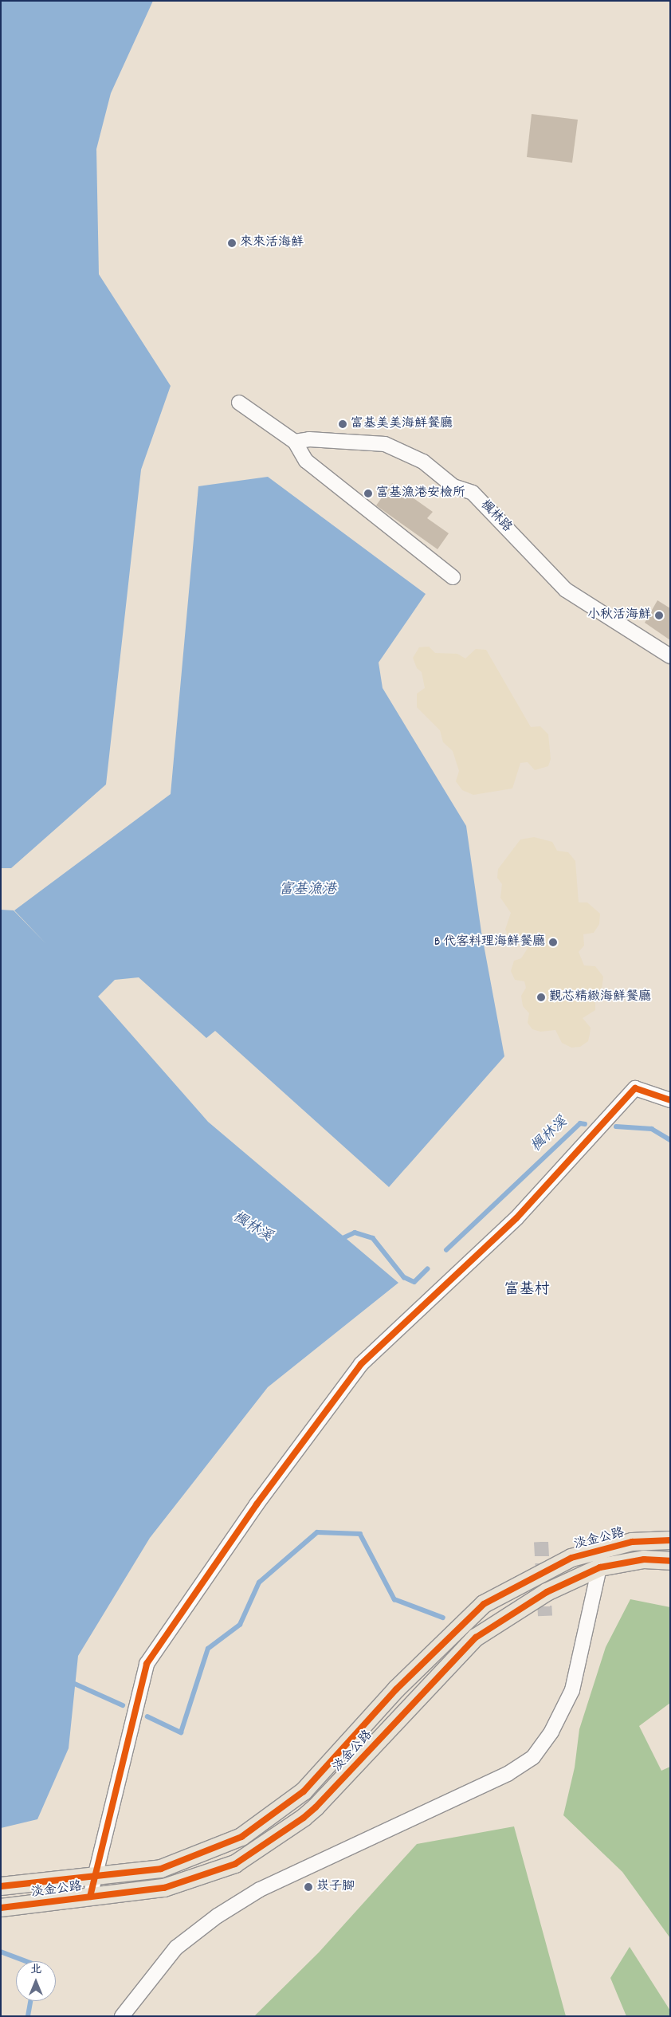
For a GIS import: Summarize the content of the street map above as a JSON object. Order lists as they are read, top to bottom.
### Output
{
  "streets": {
    "main road": ["淡金公路"],
    "street": ["楓林路"]
  },
  "districts": ["富基村"],
  "water": ["富基漁港", "楓林溪"],
  "places": [
    "來來活海鮮",
    "富基美美海鮮餐廳",
    "富基漁港安檢所",
    "小秋活海鮮",
    "B 代客料理海鮮餐廳",
    "覲芯精緻海鮮餐廳",
    "崁子腳"
  ],
  "north": "top"
}
